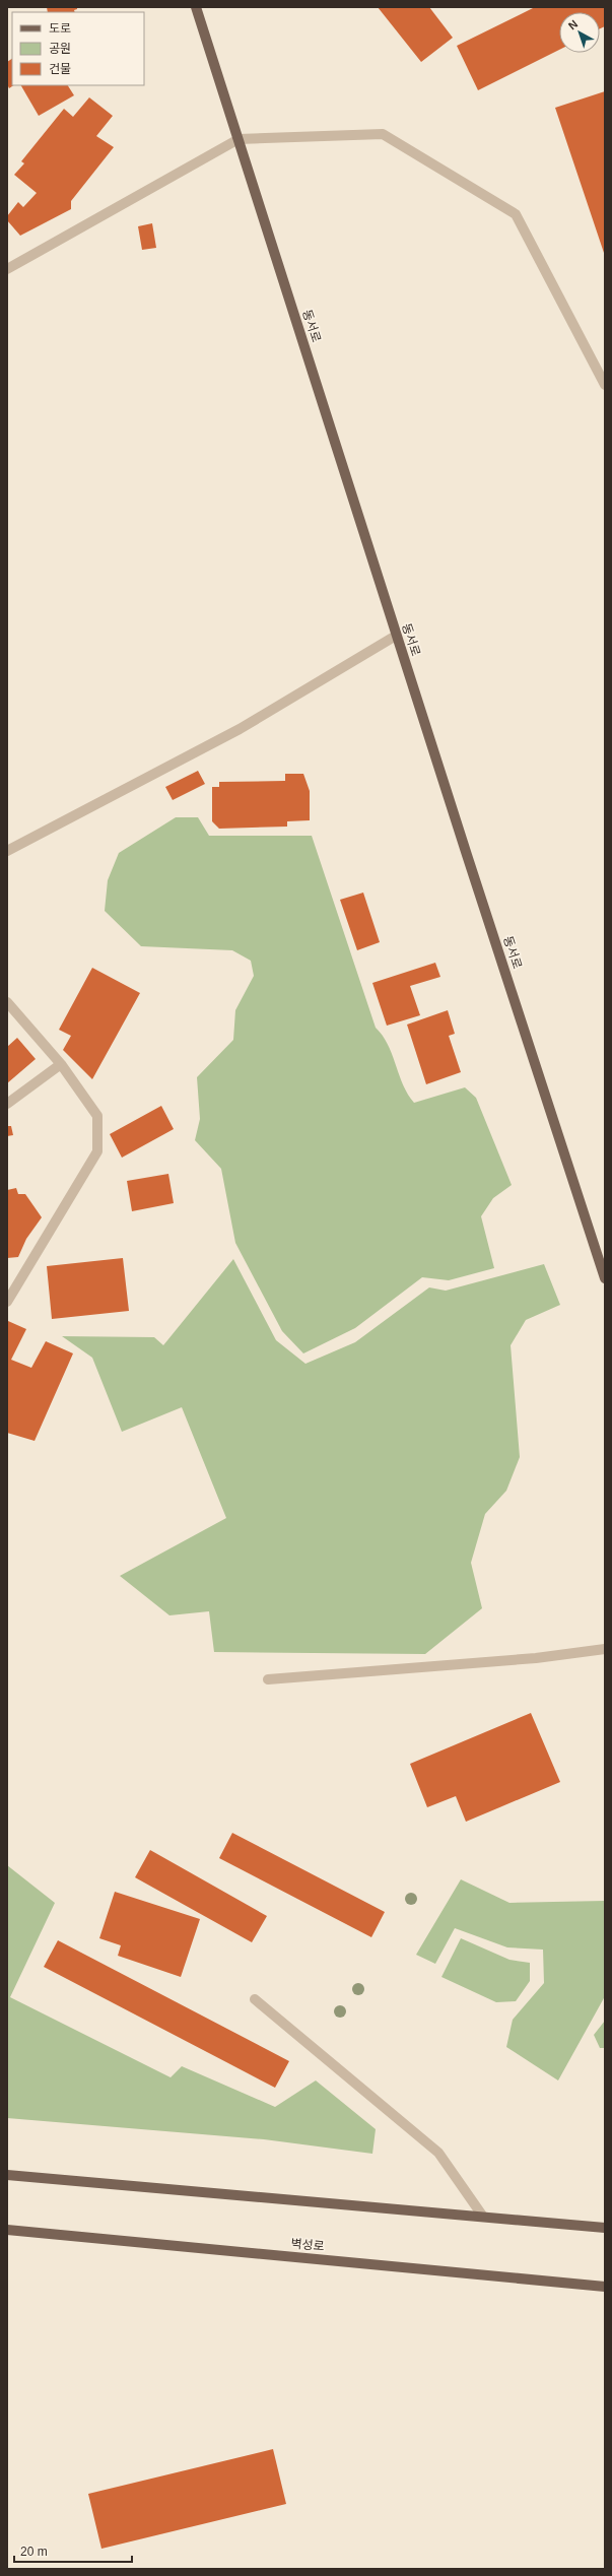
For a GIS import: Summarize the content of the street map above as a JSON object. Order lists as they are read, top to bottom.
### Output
{
  "streets": {
    "main road": ["동서로", "벽성로"]
  },
  "legend": ["도로", "공원", "건물"],
  "scale_bar": "20 m",
  "north": "top left"
}
